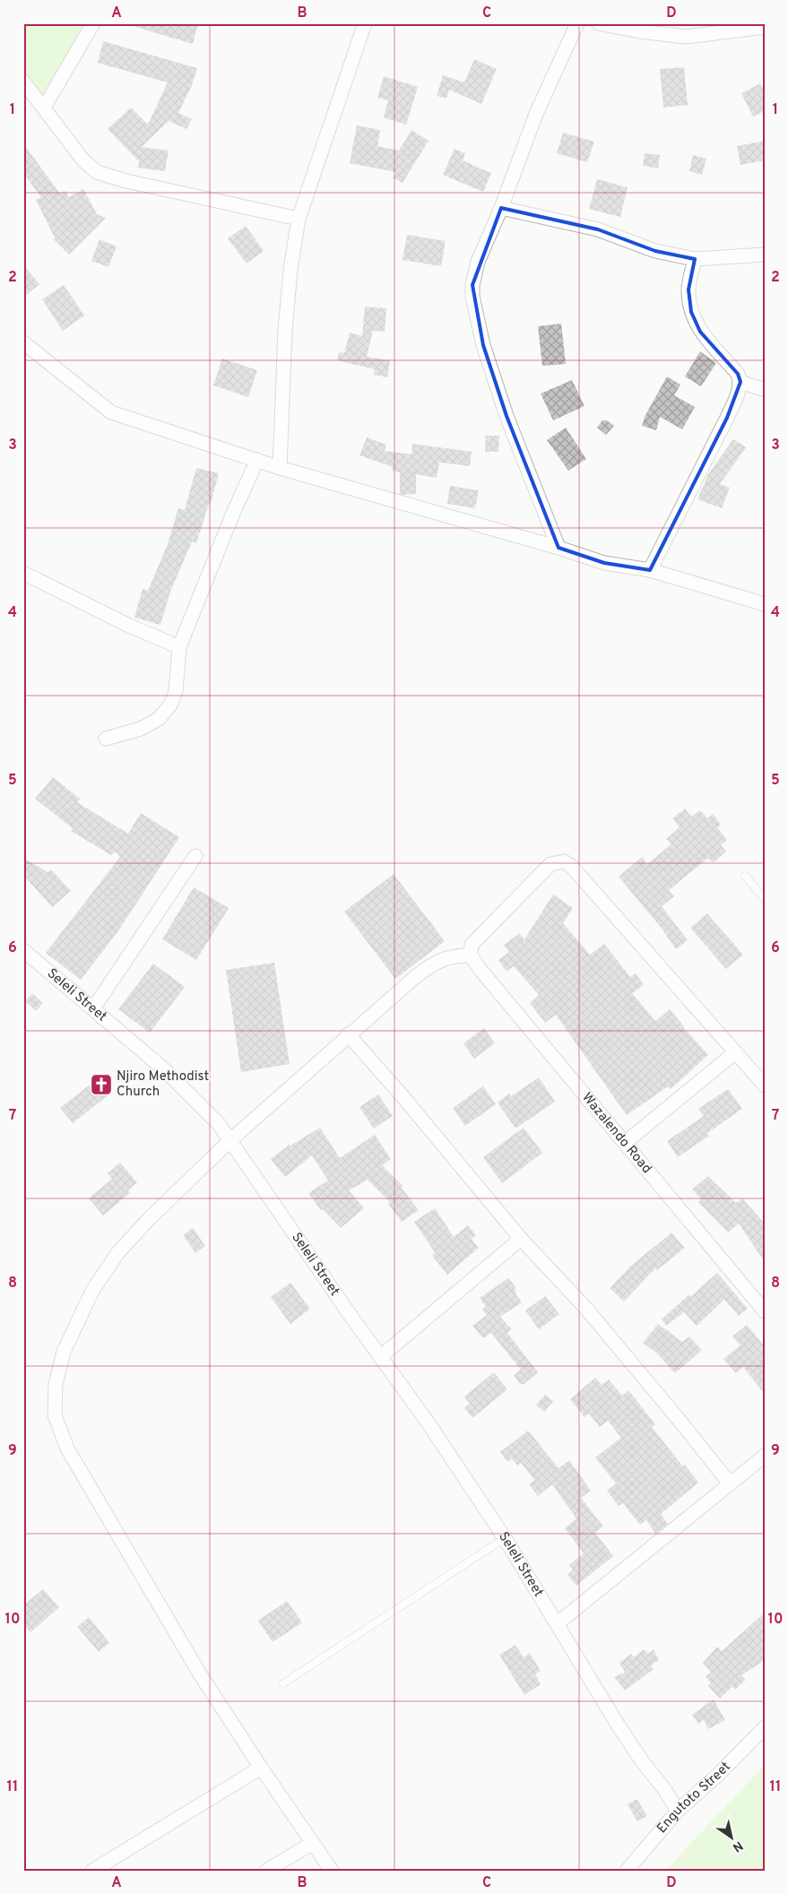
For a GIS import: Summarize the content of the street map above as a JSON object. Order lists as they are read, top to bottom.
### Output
{
  "streets": {
    "street": ["Seleli Street", "Wazalendo Road", "Engutoto Street"]
  },
  "crossings": [
    ["Seleli Street", "Engutoto Street"]
  ],
  "places": {
    "church": ["Njiro Methodist Church"]
  },
  "north": "bottom right",
  "grid": {
    "columns": [
      "A",
      "B",
      "C",
      "D"
    ],
    "rows": [
      "1",
      "2",
      "3",
      "4",
      "5",
      "6",
      "7",
      "8",
      "9",
      "10",
      "11"
    ]
  }
}
